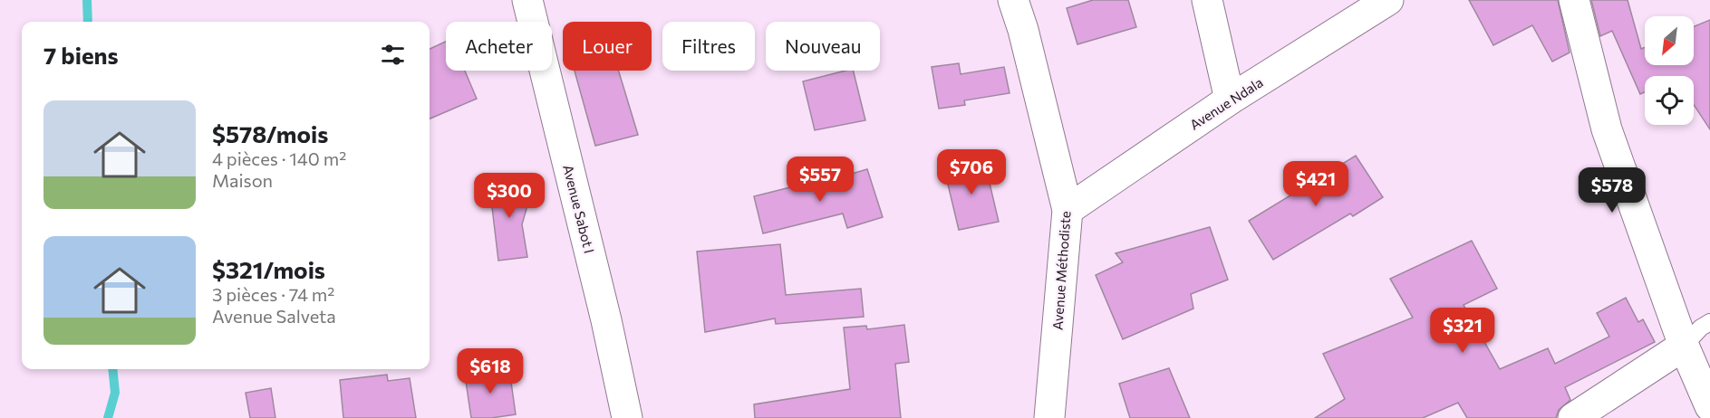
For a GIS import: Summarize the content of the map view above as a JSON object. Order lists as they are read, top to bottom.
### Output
{
  "streets": {
    "street": ["Avenue Ndala", "Avenue Sabot I", "Avenue Méthodiste"]
  },
  "crossings": [
    ["Avenue Ndala", "Avenue Méthodiste"]
  ],
  "north": "bottom left",
  "page": {
    "chip": [
      "Acheter",
      "Louer",
      "Filtres",
      "Nouveau"
    ],
    "heading": "7 biens",
    "list": [
      {
        "name": "$578/mois",
        "note": "4 pièces · 140 m² · Maison"
      },
      {
        "name": "$321/mois",
        "note": "3 pièces · 74 m² · Avenue Salveta"
      }
    ],
    "price": [
      "$706",
      "$557",
      "$421",
      "$578",
      "$300",
      "$321",
      "$618"
    ]
  }
}
